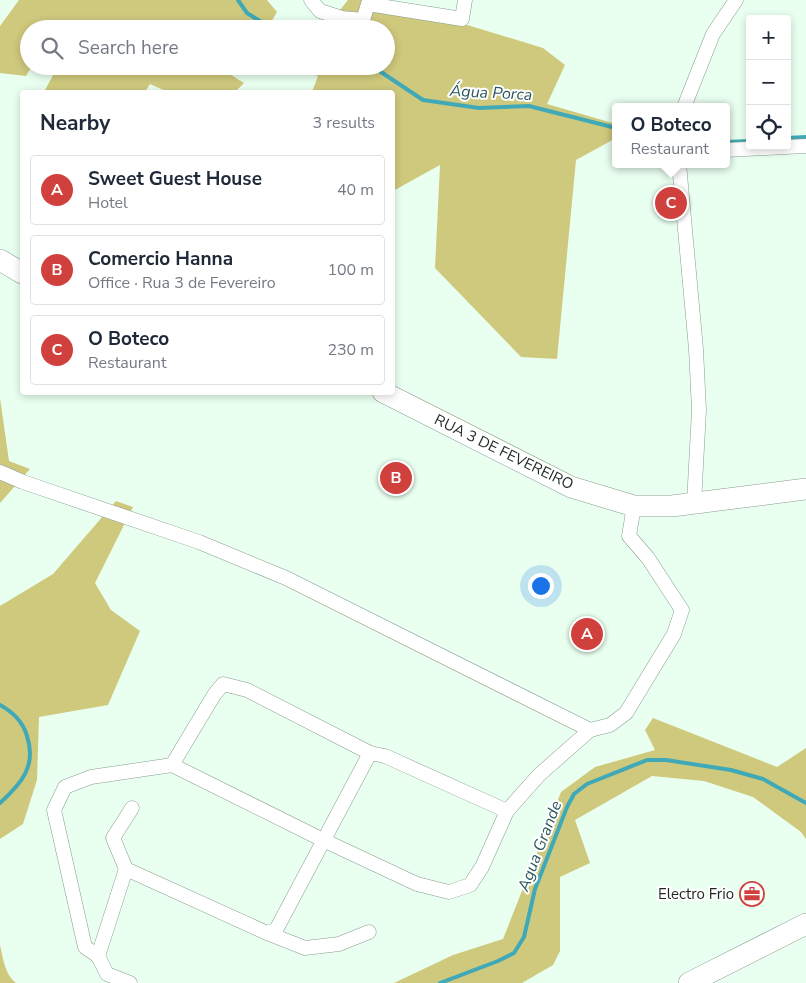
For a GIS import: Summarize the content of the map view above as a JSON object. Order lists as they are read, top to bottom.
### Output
{
  "streets": {
    "main road": ["RUA 3 DE FEVEREIRO"]
  },
  "water": ["Água Porca", "Agua Grande"],
  "places": {
    "office": ["Electro Frio"]
  },
  "page": {
    "map_buttons": ["+", "−"],
    "search": "Search here",
    "heading": ["Nearby", "3 results"],
    "popup": ["O Boteco", "Restaurant"],
    "list": [
      {
        "mark": "A",
        "name": "Sweet Guest House",
        "note": "Hotel",
        "value": "40 m"
      },
      {
        "mark": "B",
        "name": "Comercio Hanna",
        "note": "Office · Rua 3 de Fevereiro",
        "value": "100 m"
      },
      {
        "mark": "C",
        "name": "O Boteco",
        "note": "Restaurant",
        "value": "230 m"
      }
    ],
    "pins": ["C", "B", "A"]
  }
}
